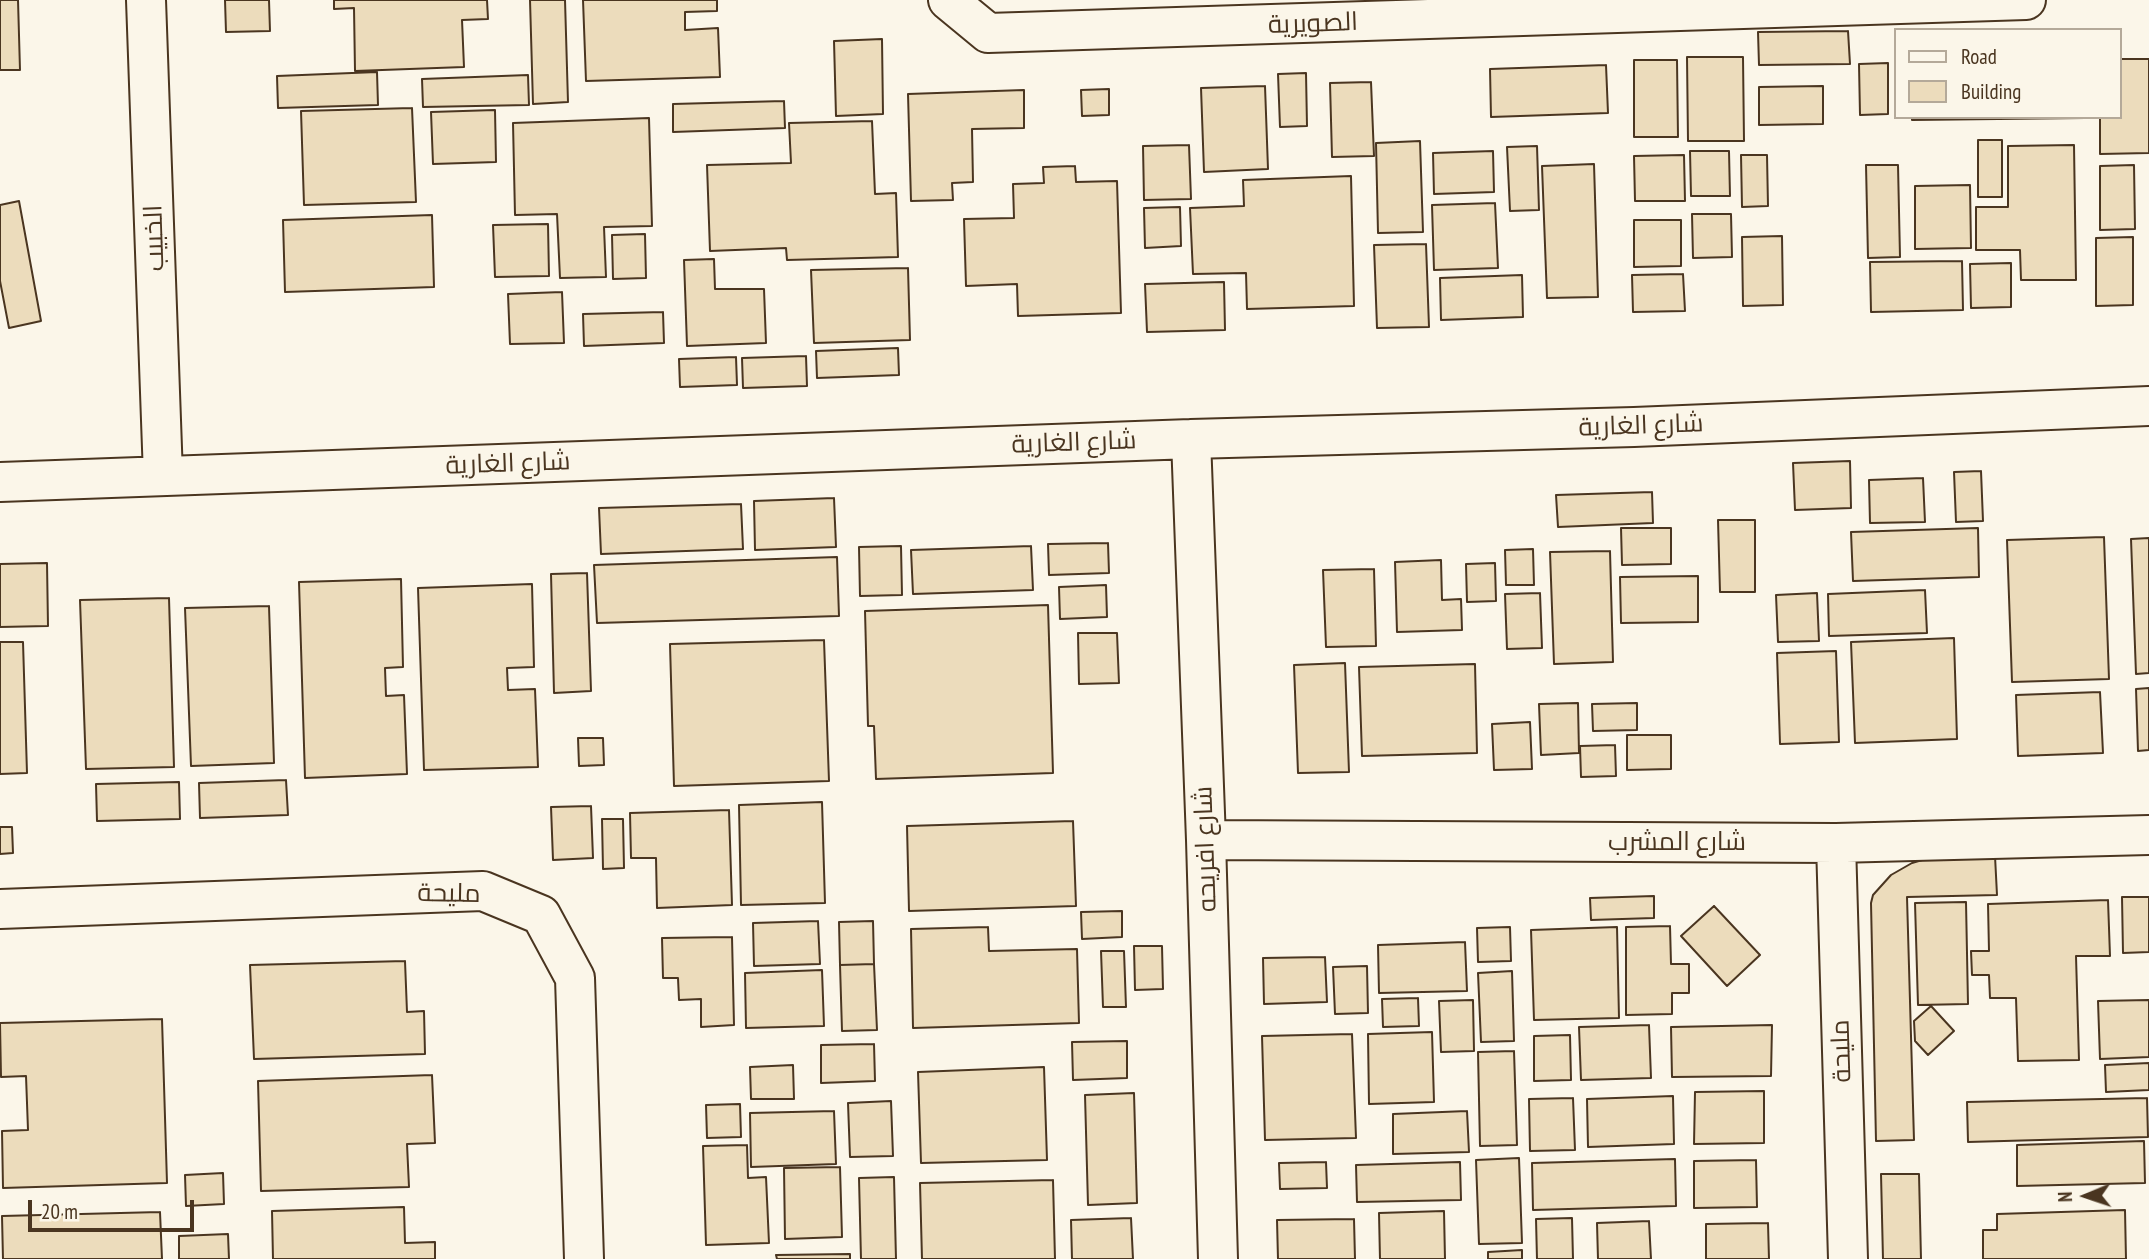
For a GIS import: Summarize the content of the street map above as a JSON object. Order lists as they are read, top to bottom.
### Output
{
  "streets": {
    "street": [
      "الصويرية",
      "الخبيب",
      "شارع الغارية",
      "شارع المشرب",
      "شارع افريحه",
      "مليحة"
    ]
  },
  "crossings": [
    ["الخبيب", "شارع الغارية"],
    ["شارع الغارية", "شارع افريحه"],
    ["شارع المشرب", "شارع افريحه"],
    ["شارع المشرب", "مليحة"]
  ],
  "legend": ["Road", "Building"],
  "scale_bar": "20 m",
  "north": "left"
}
